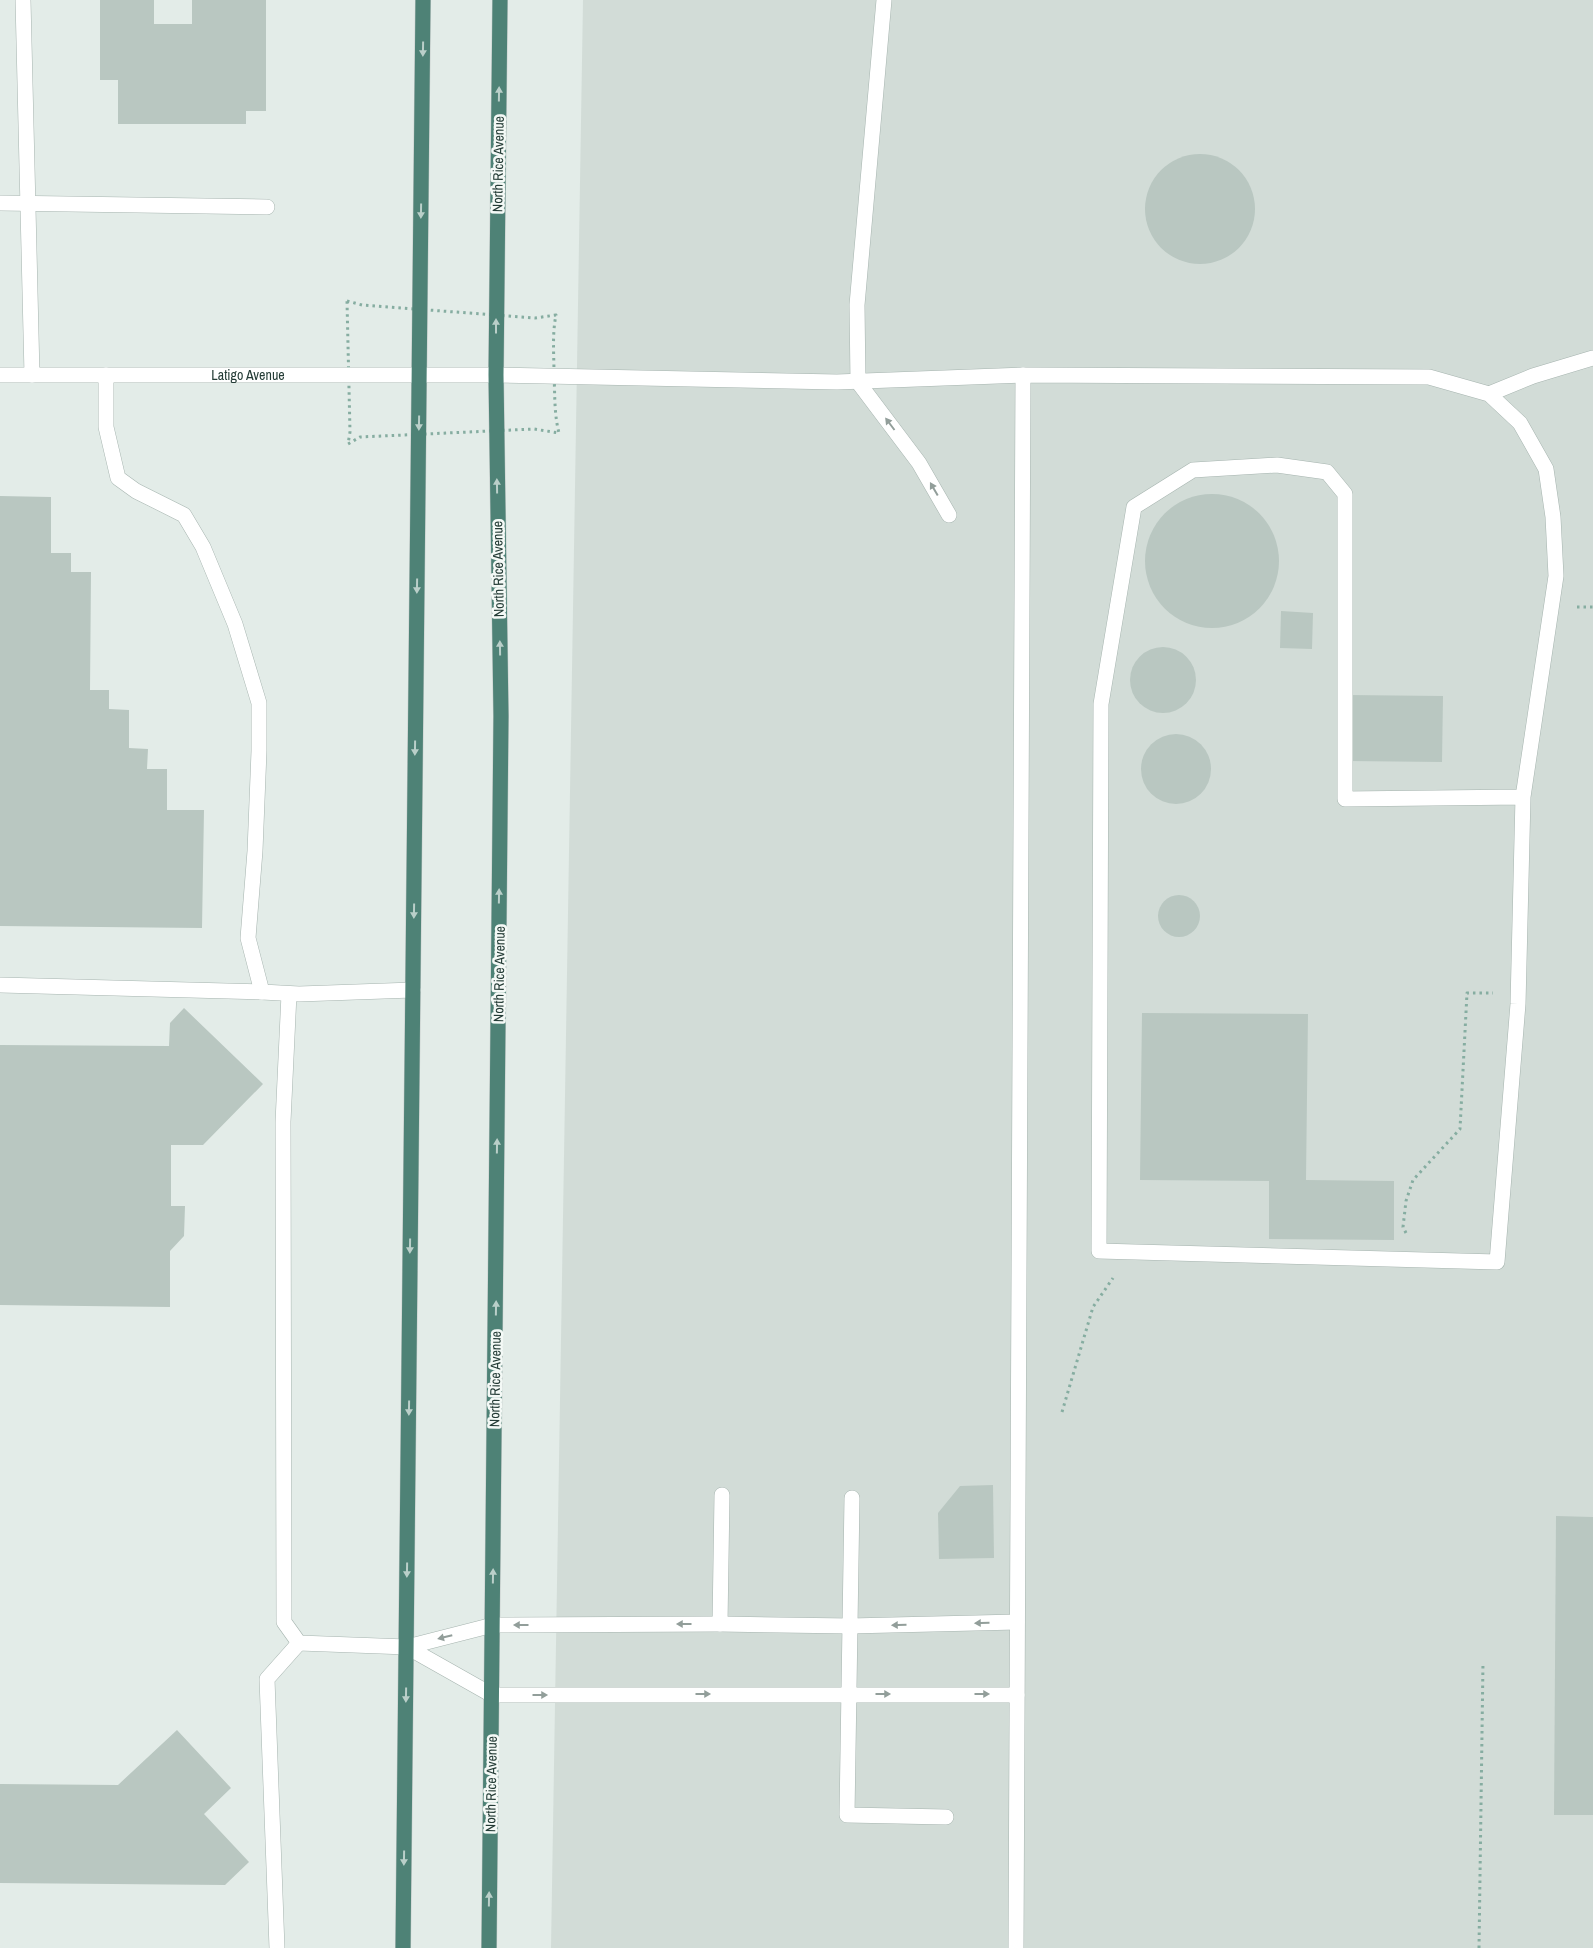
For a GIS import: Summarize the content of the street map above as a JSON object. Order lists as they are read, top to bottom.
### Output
{
  "streets": {
    "highway": ["North Rice Avenue"],
    "street": ["Latigo Avenue"]
  },
  "crossings": [
    ["North Rice Avenue", "Latigo Avenue"]
  ]
}
